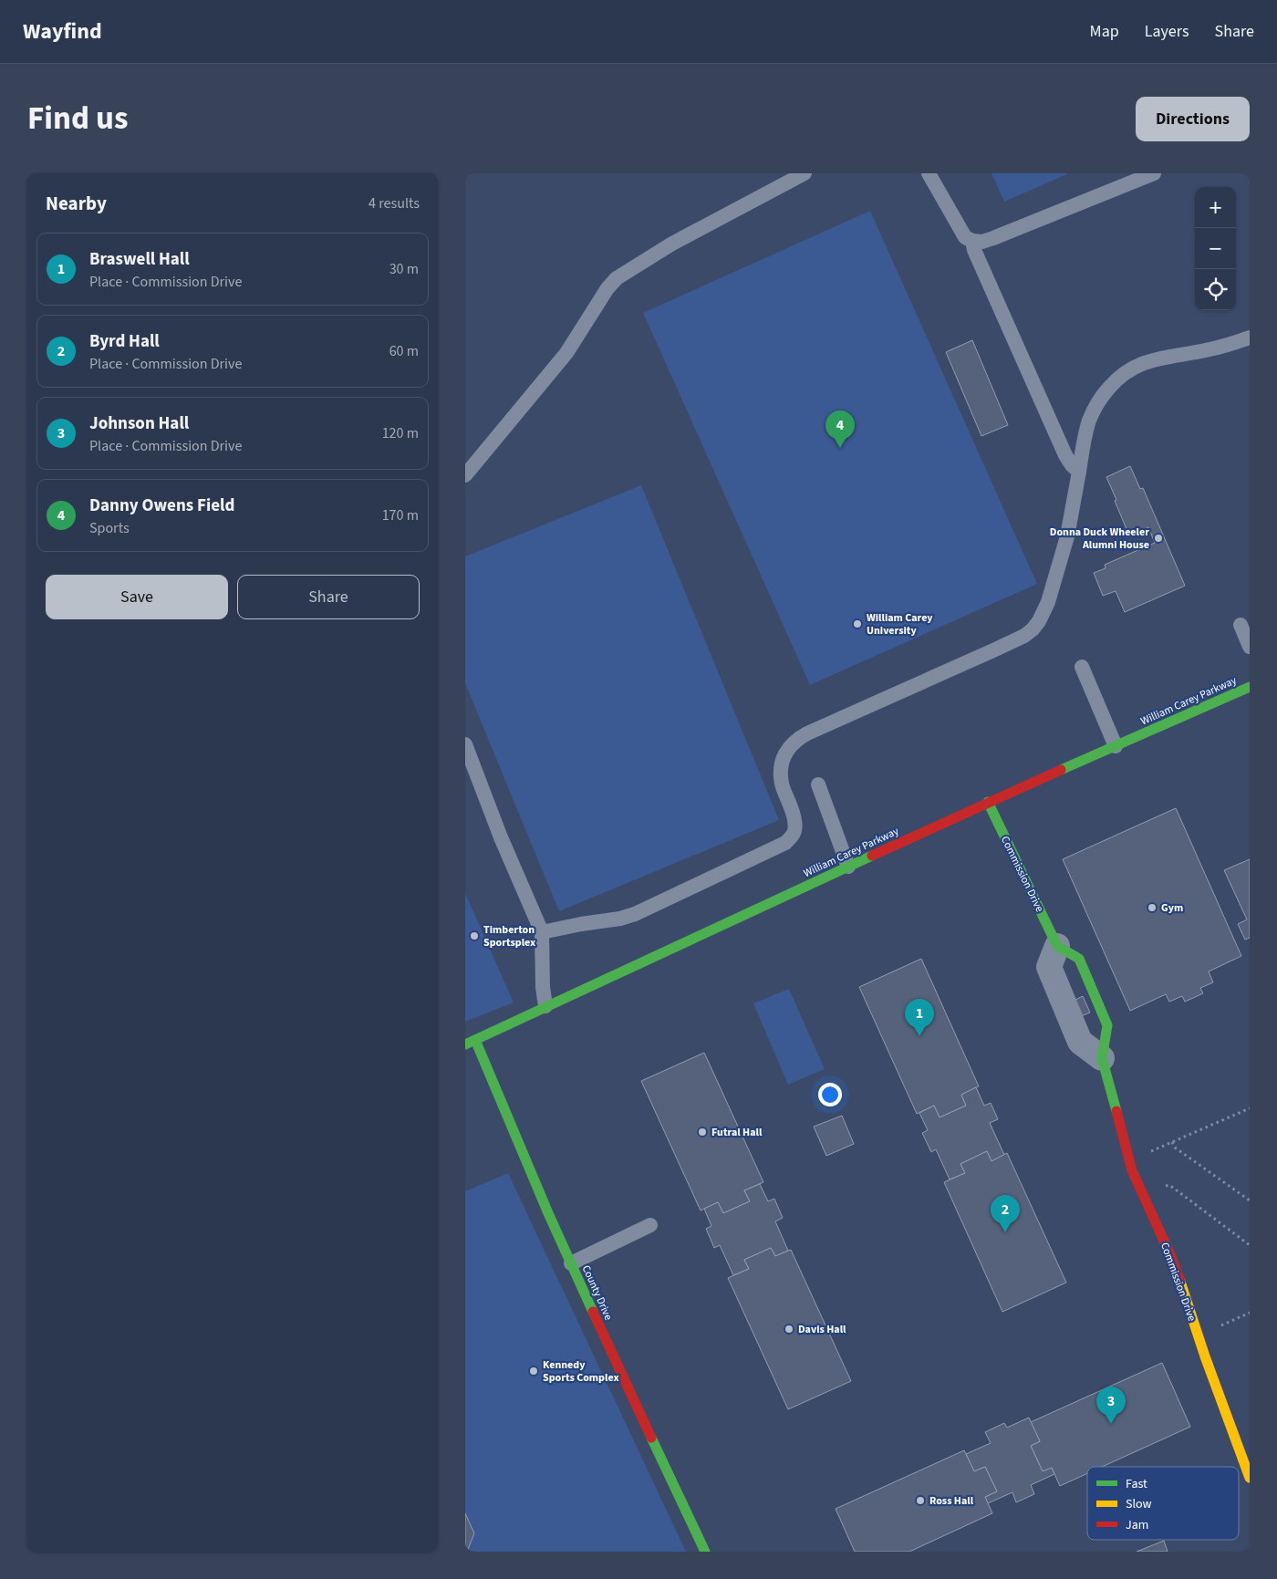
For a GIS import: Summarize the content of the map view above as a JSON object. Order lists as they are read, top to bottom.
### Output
{
  "streets": {
    "street": ["William Carey Parkway", "Commission Drive", "County Drive"]
  },
  "crossings": [
    ["William Carey Parkway", "Commission Drive"],
    ["William Carey Parkway", "County Drive"]
  ],
  "places": [
    "Donna Duck Wheeler Alumni House",
    "William Carey University",
    "Gym",
    "Timberton Sportsplex",
    "Futral Hall",
    "Davis Hall",
    "Kennedy Sports Complex",
    "Ross Hall"
  ],
  "legend": ["Fast", "Slow", "Jam"],
  "page": {
    "header": "Wayfind",
    "nav": ["Map", "Layers", "Share"],
    "title": "Find us",
    "buttons": [
      "Directions",
      ["Save", "Share"]
    ],
    "heading": ["Nearby", "4 results"],
    "map_buttons": ["+", "−"],
    "list": [
      {
        "mark": "1",
        "name": "Braswell Hall",
        "note": "Place · Commission Drive",
        "value": "30 m"
      },
      {
        "mark": "2",
        "name": "Byrd Hall",
        "note": "Place · Commission Drive",
        "value": "60 m"
      },
      {
        "mark": "3",
        "name": "Johnson Hall",
        "note": "Place · Commission Drive",
        "value": "120 m"
      },
      {
        "mark": "4",
        "name": "Danny Owens Field",
        "note": "Sports",
        "value": "170 m"
      }
    ],
    "pins": [
      "4",
      "1",
      "2",
      "3"
    ]
  }
}
